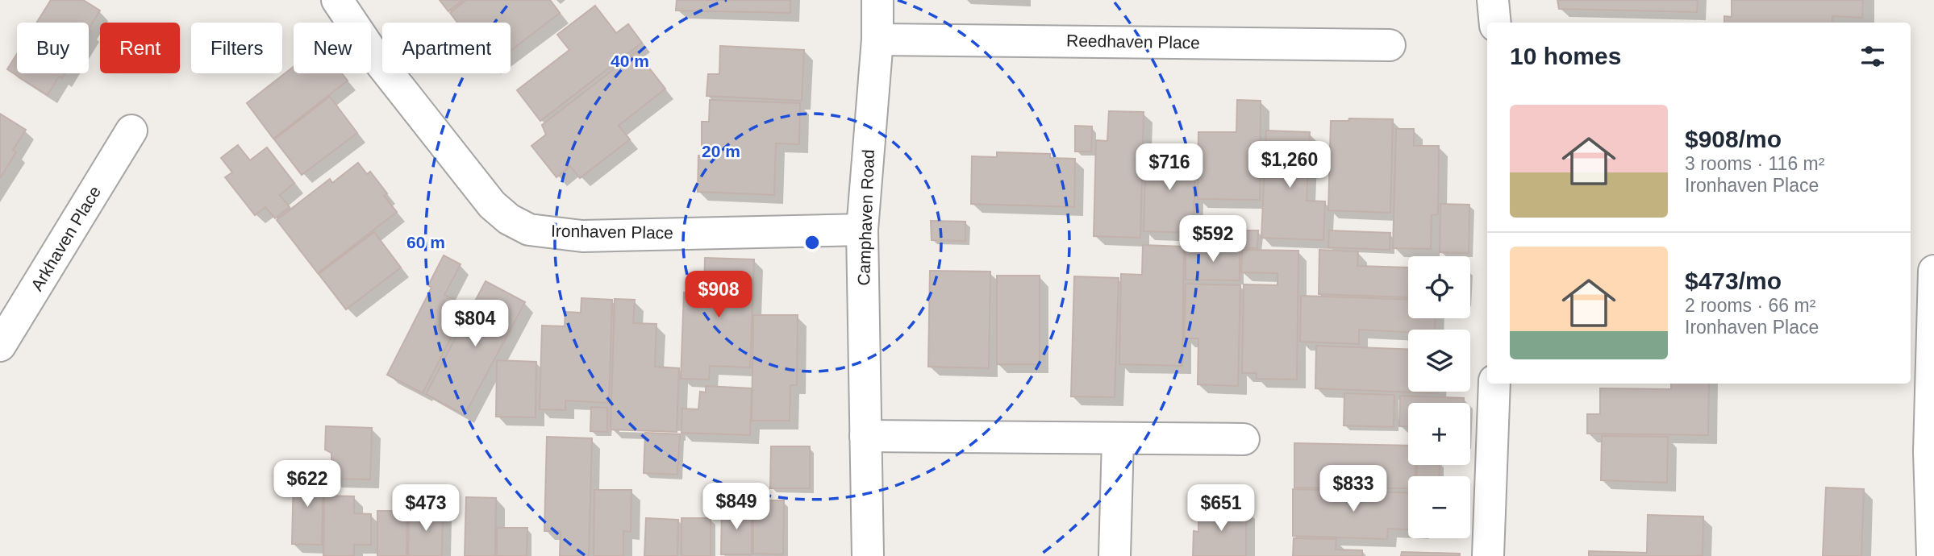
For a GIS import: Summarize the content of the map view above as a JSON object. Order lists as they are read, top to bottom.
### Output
{
  "streets": {
    "street": [
      "Reedhaven Place",
      "Camphaven Road",
      "Ironhaven Place",
      "Arkhaven Place"
    ]
  },
  "crossings": [
    ["Reedhaven Place", "Camphaven Road"],
    ["Camphaven Road", "Ironhaven Place"]
  ],
  "page": {
    "chip": [
      "Buy",
      "Rent",
      "Filters",
      "New",
      "Apartment"
    ],
    "heading": "10 homes",
    "list": [
      {
        "name": "$908/mo",
        "note": "3 rooms · 116 m² · Ironhaven Place"
      },
      {
        "name": "$473/mo",
        "note": "2 rooms · 66 m² · Ironhaven Place"
      }
    ],
    "price": [
      "$1,260",
      "$716",
      "$592",
      "$908",
      "$804",
      "$622",
      "$833",
      "$849",
      "$473",
      "$651"
    ],
    "map_buttons": ["+", "−"]
  },
  "rings": ["40 m", "20 m", "60 m"]
}
